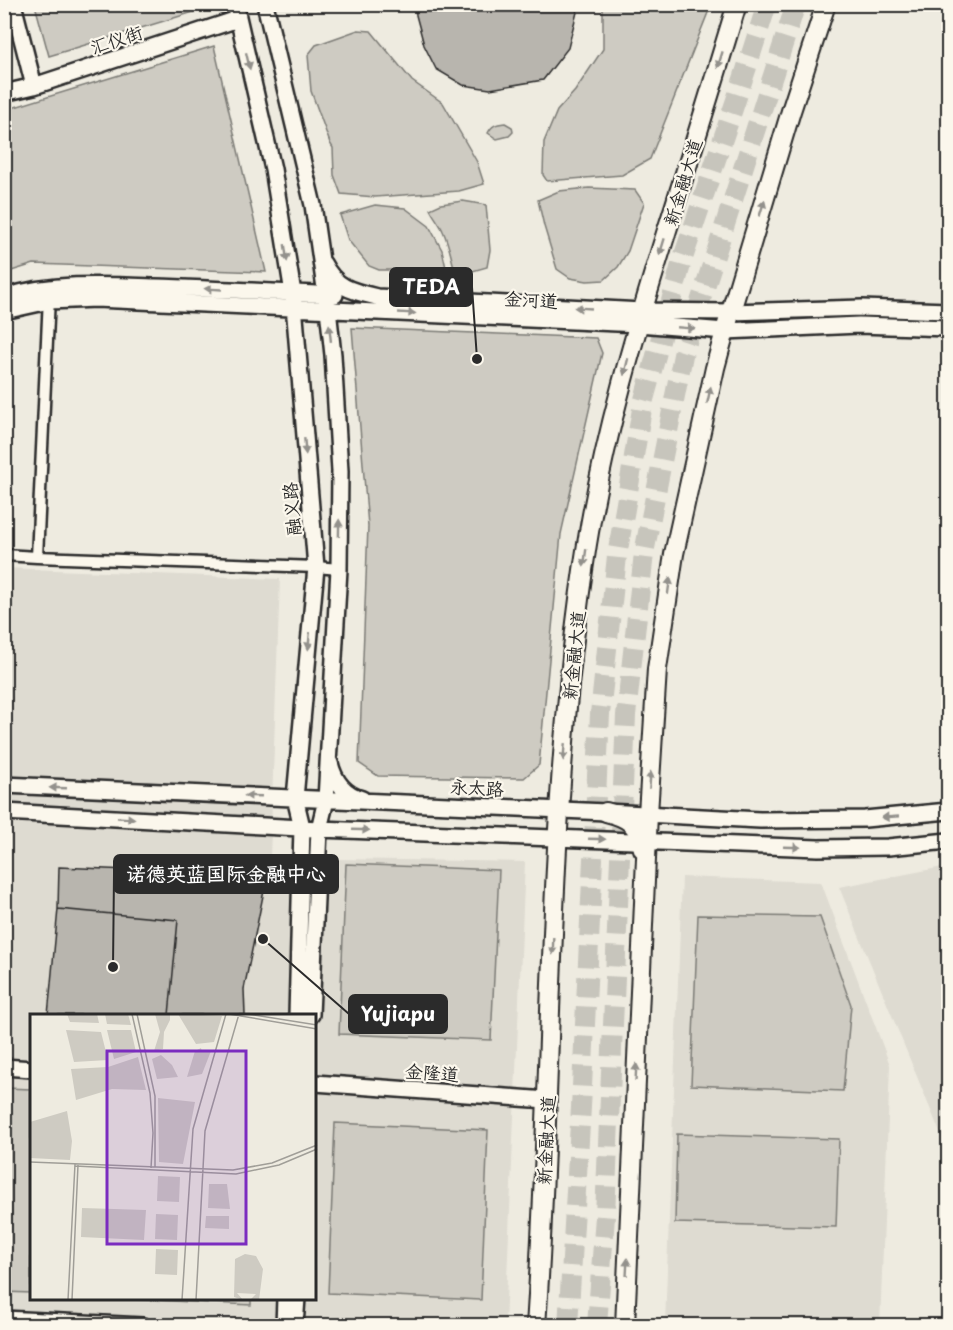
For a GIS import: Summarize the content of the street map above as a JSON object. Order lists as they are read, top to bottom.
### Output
{
  "streets": {
    "main road": [
      "汇仪街",
      "新金融大道",
      "金河道",
      "融义路",
      "永太路",
      "金隆道"
    ]
  },
  "crossings": [
    ["汇仪街", "融义路"],
    ["新金融大道", "金河道"],
    ["新金融大道", "永太路"],
    ["新金融大道", "金隆道"],
    ["金河道", "融义路"],
    ["融义路", "永太路"]
  ],
  "places": ["TEDA", "Yujiapu", "诺德英蓝国际金融中心"]
}
